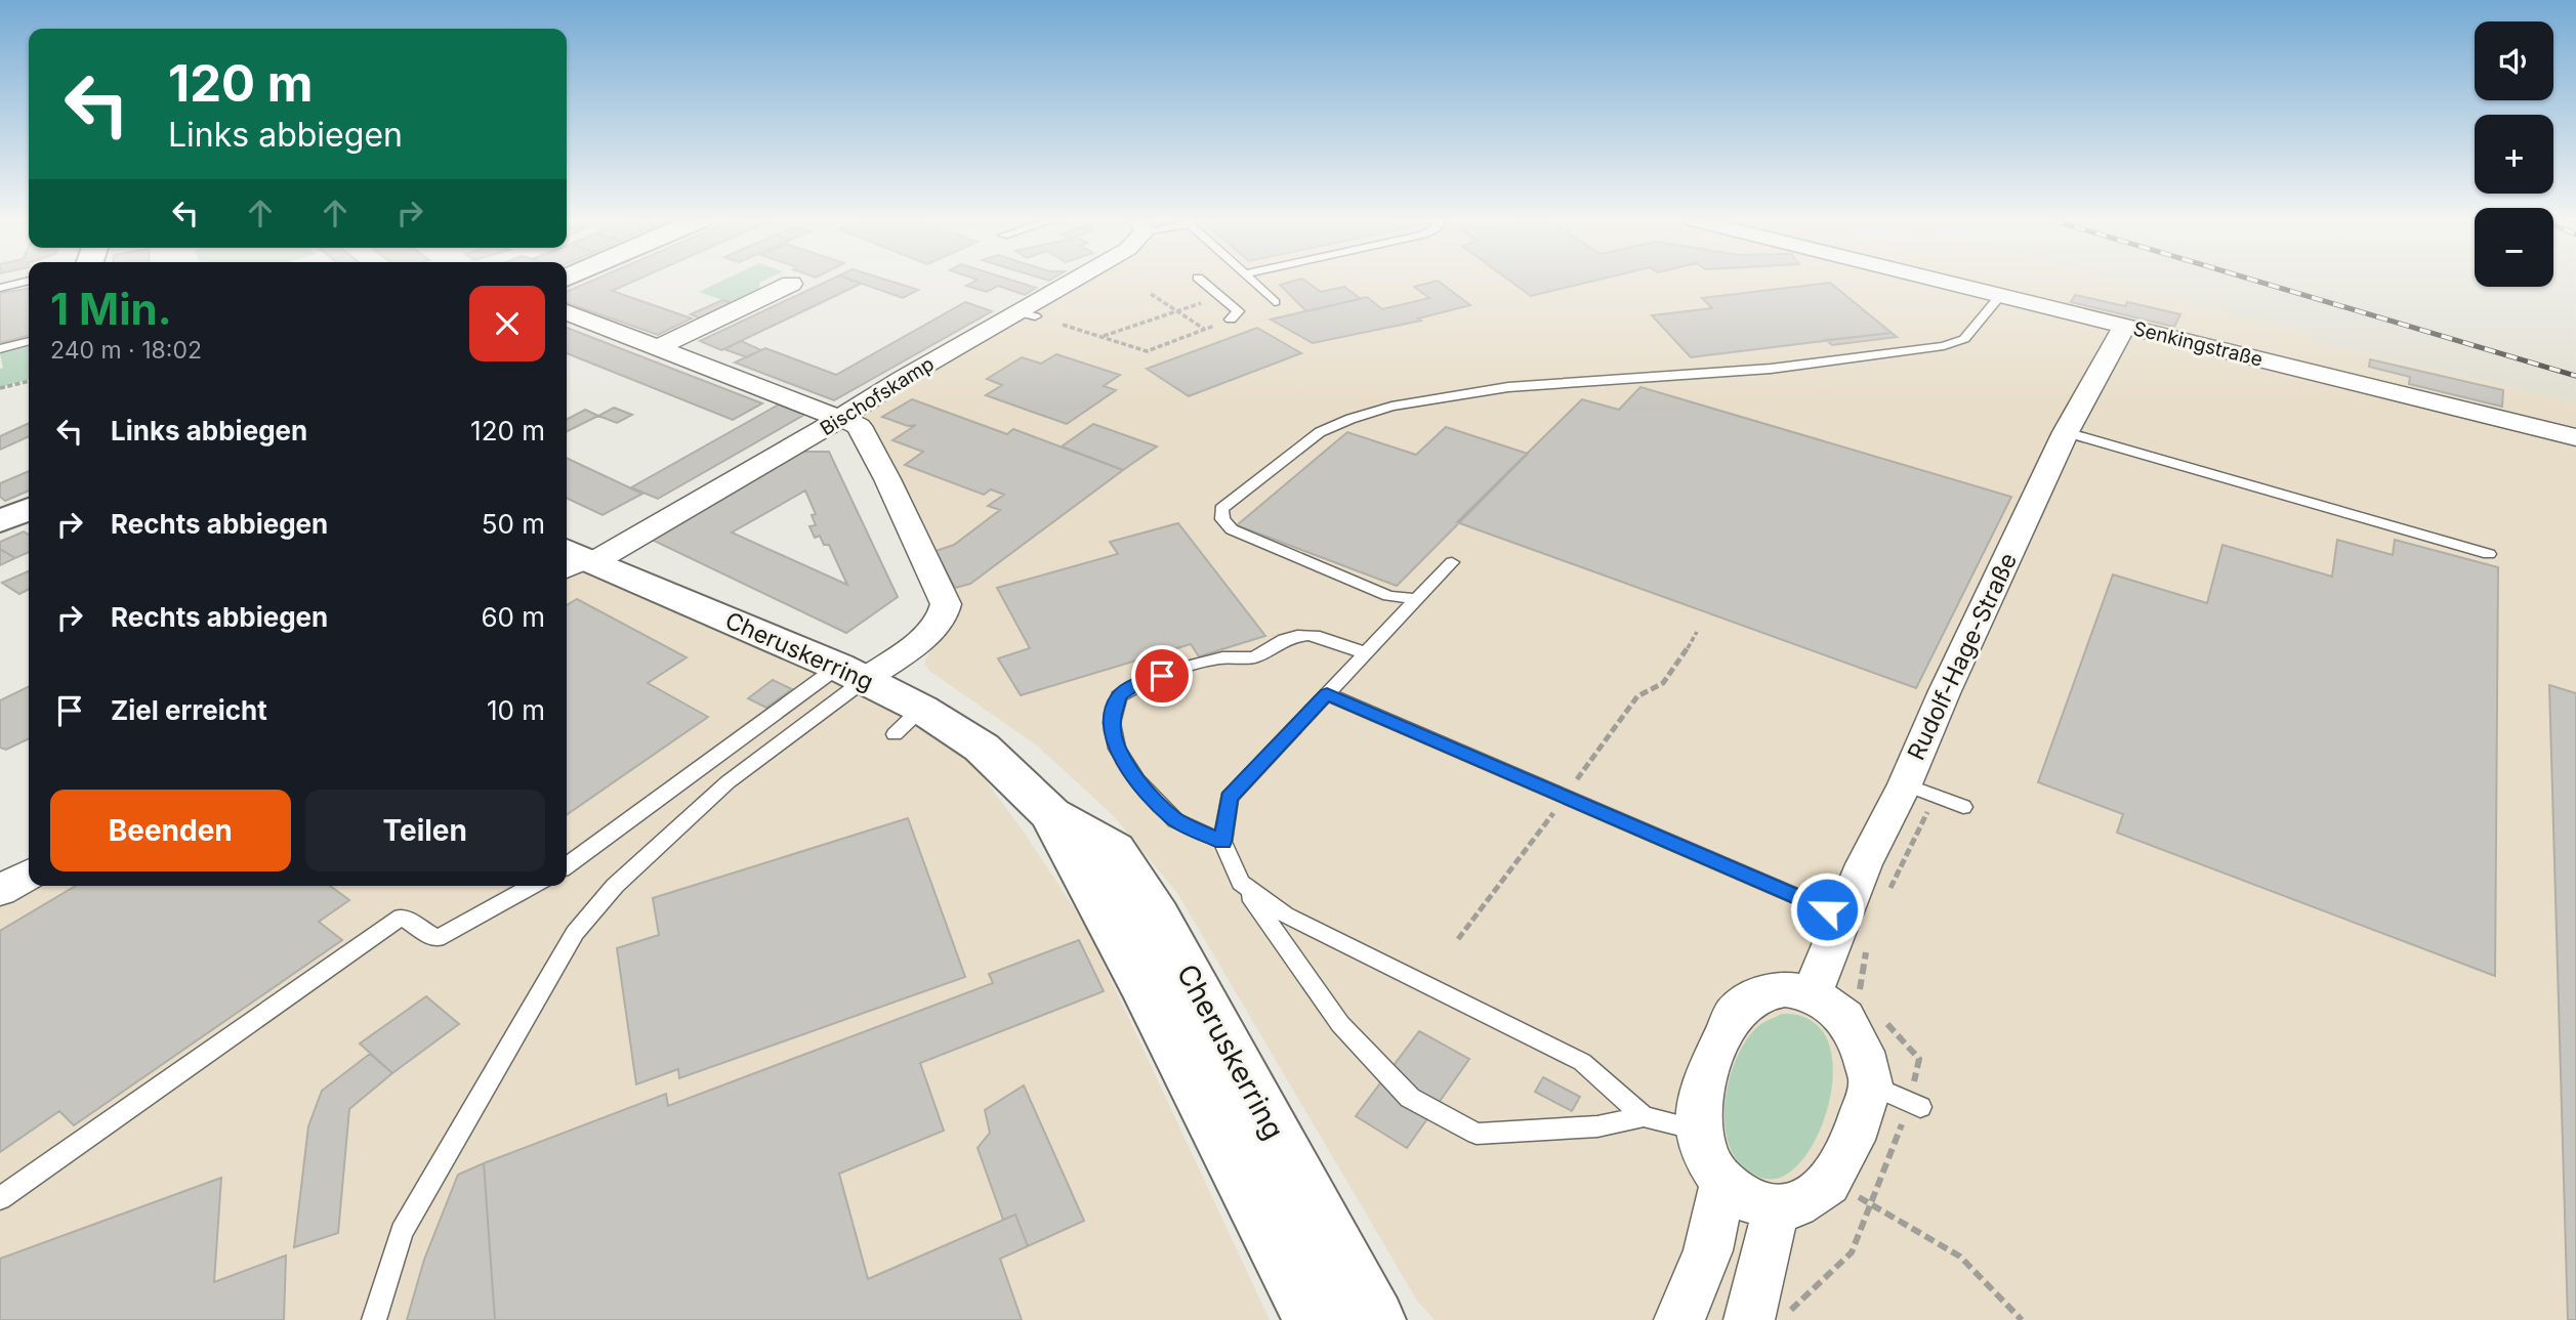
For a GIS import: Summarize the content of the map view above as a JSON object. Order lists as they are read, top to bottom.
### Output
{
  "streets": {
    "street": [
      "Senkingstraße",
      "Bischofskamp",
      "Cheruskerring",
      "Rudolf-Hage-Straße"
    ]
  },
  "crossings": [
    ["Senkingstraße", "Rudolf-Hage-Straße"],
    ["Bischofskamp", "Cheruskerring"]
  ],
  "page": {
    "map_buttons": ["+", "−"],
    "turn": ["120 m", "Links abbiegen"],
    "heading": ["1 Min.", "240 m · 18:02"],
    "list": [
      {
        "name": "Links abbiegen",
        "value": "120 m"
      },
      {
        "name": "Rechts abbiegen",
        "value": "50 m"
      },
      {
        "name": "Rechts abbiegen",
        "value": "60 m"
      },
      {
        "name": "Ziel erreicht",
        "value": "10 m"
      }
    ],
    "buttons": ["Beenden", "Teilen"]
  }
}
